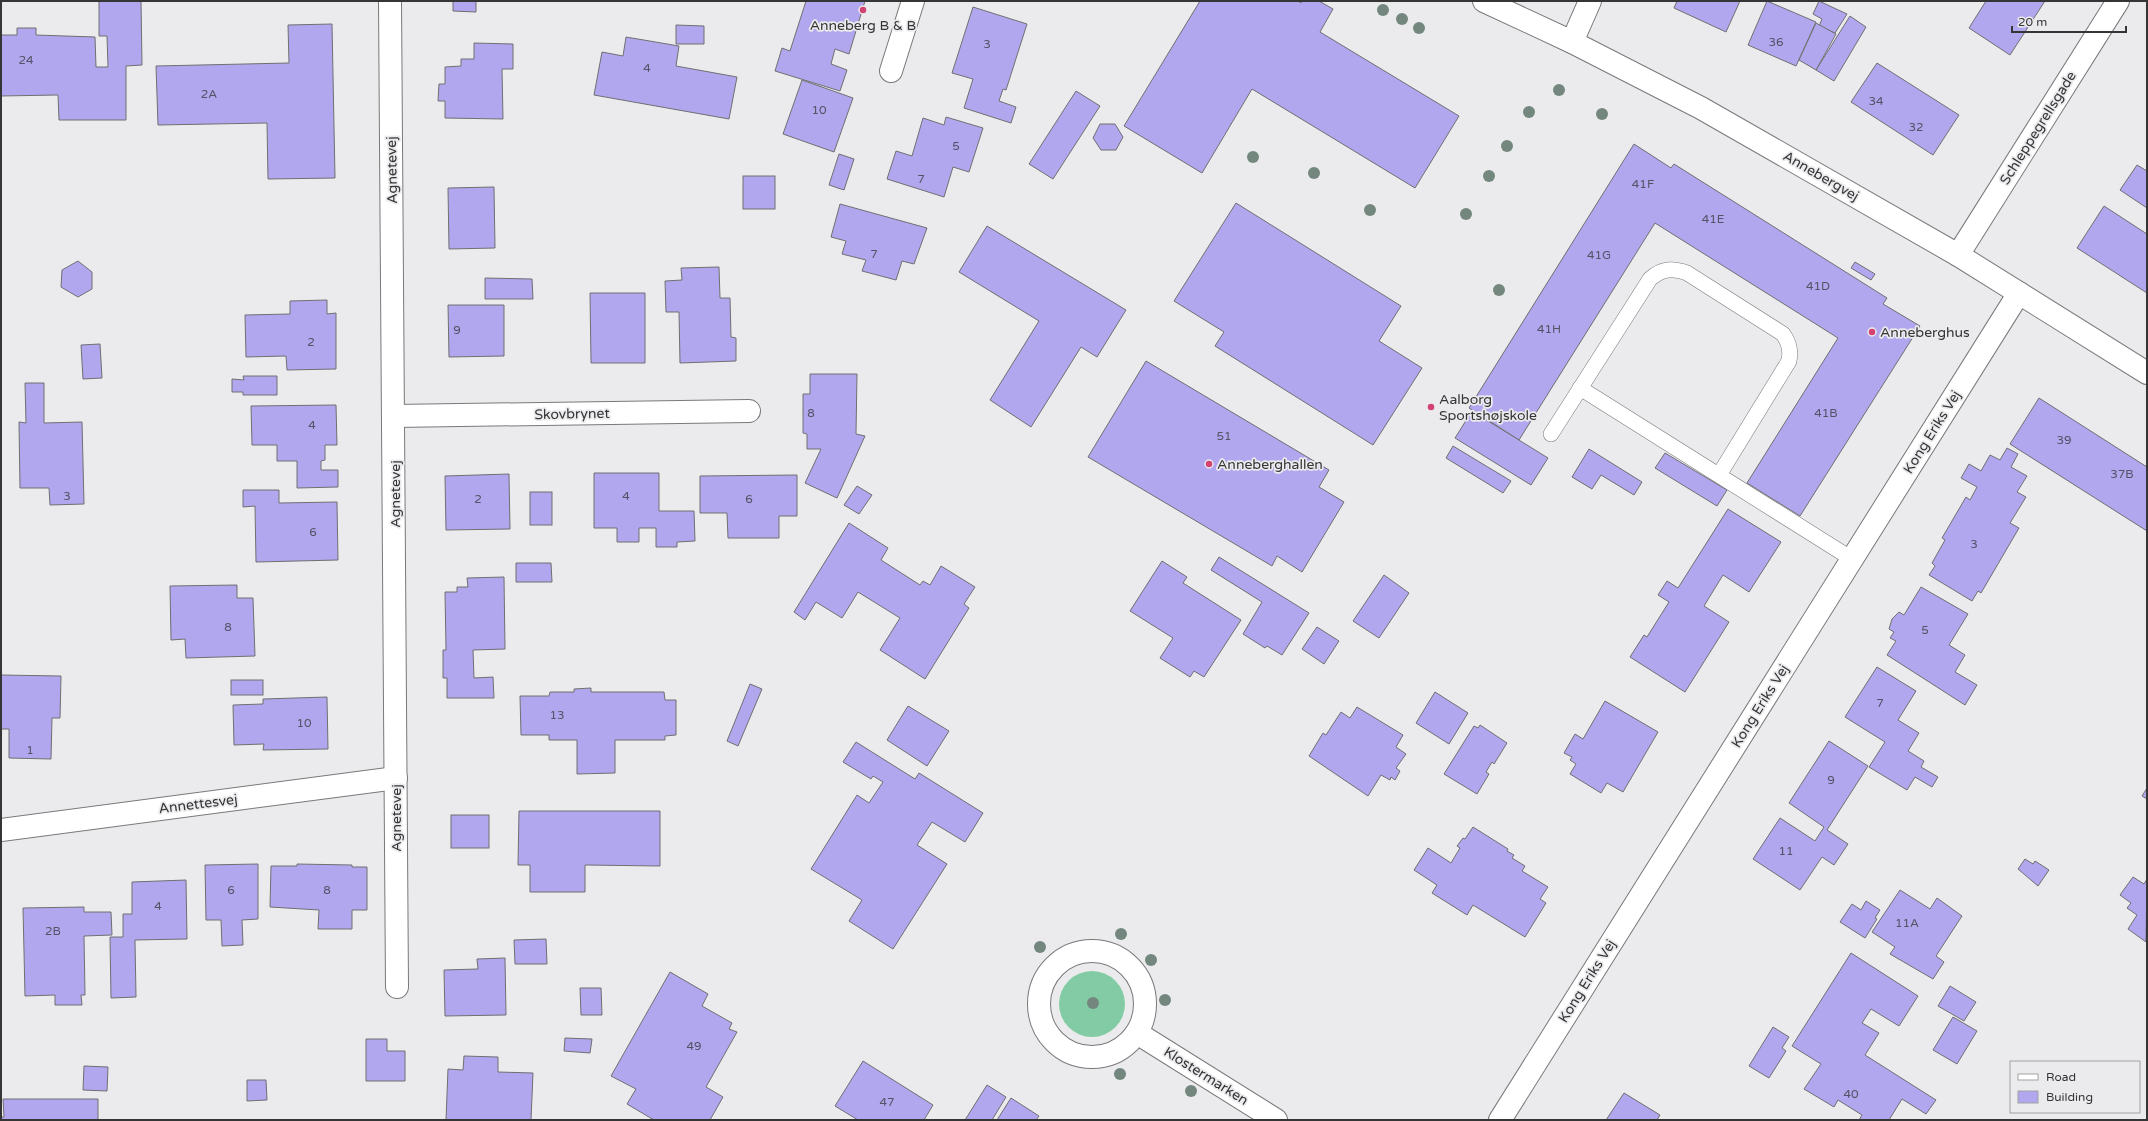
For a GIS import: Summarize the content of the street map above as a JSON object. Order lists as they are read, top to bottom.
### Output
{
  "streets": {
    "street": [
      "Schleppegrellsgade",
      "Agnetevej",
      "Annebergvej",
      "Skovbrynet",
      "Kong Eriks Vej",
      "Annettesvej",
      "Klostermarken"
    ]
  },
  "crossings": [
    ["Schleppegrellsgade", "Annebergvej"],
    ["Agnetevej", "Skovbrynet"],
    ["Agnetevej", "Annettesvej"],
    ["Annebergvej", "Kong Eriks Vej"]
  ],
  "places": [
    "Anneberg B & B",
    "Anneberghus",
    "Aalborg Sportshøjskole",
    "Anneberghallen"
  ],
  "house_numbers": [
    "36",
    "3",
    "24",
    "4",
    "2A",
    "34",
    "10",
    "32",
    "5",
    "7",
    "41F",
    "41E",
    "7",
    "41G",
    "41D",
    "41H",
    "9",
    "2",
    "8",
    "41B",
    "4",
    "51",
    "39",
    "37B",
    "3",
    "4",
    "2",
    "6",
    "6",
    "3",
    "8",
    "5",
    "7",
    "13",
    "10",
    "1",
    "9",
    "11",
    "6",
    "8",
    "4",
    "11A",
    "2B",
    "49",
    "40",
    "47"
  ],
  "legend": ["Road", "Building"],
  "scale_bar": "20 m"
}
